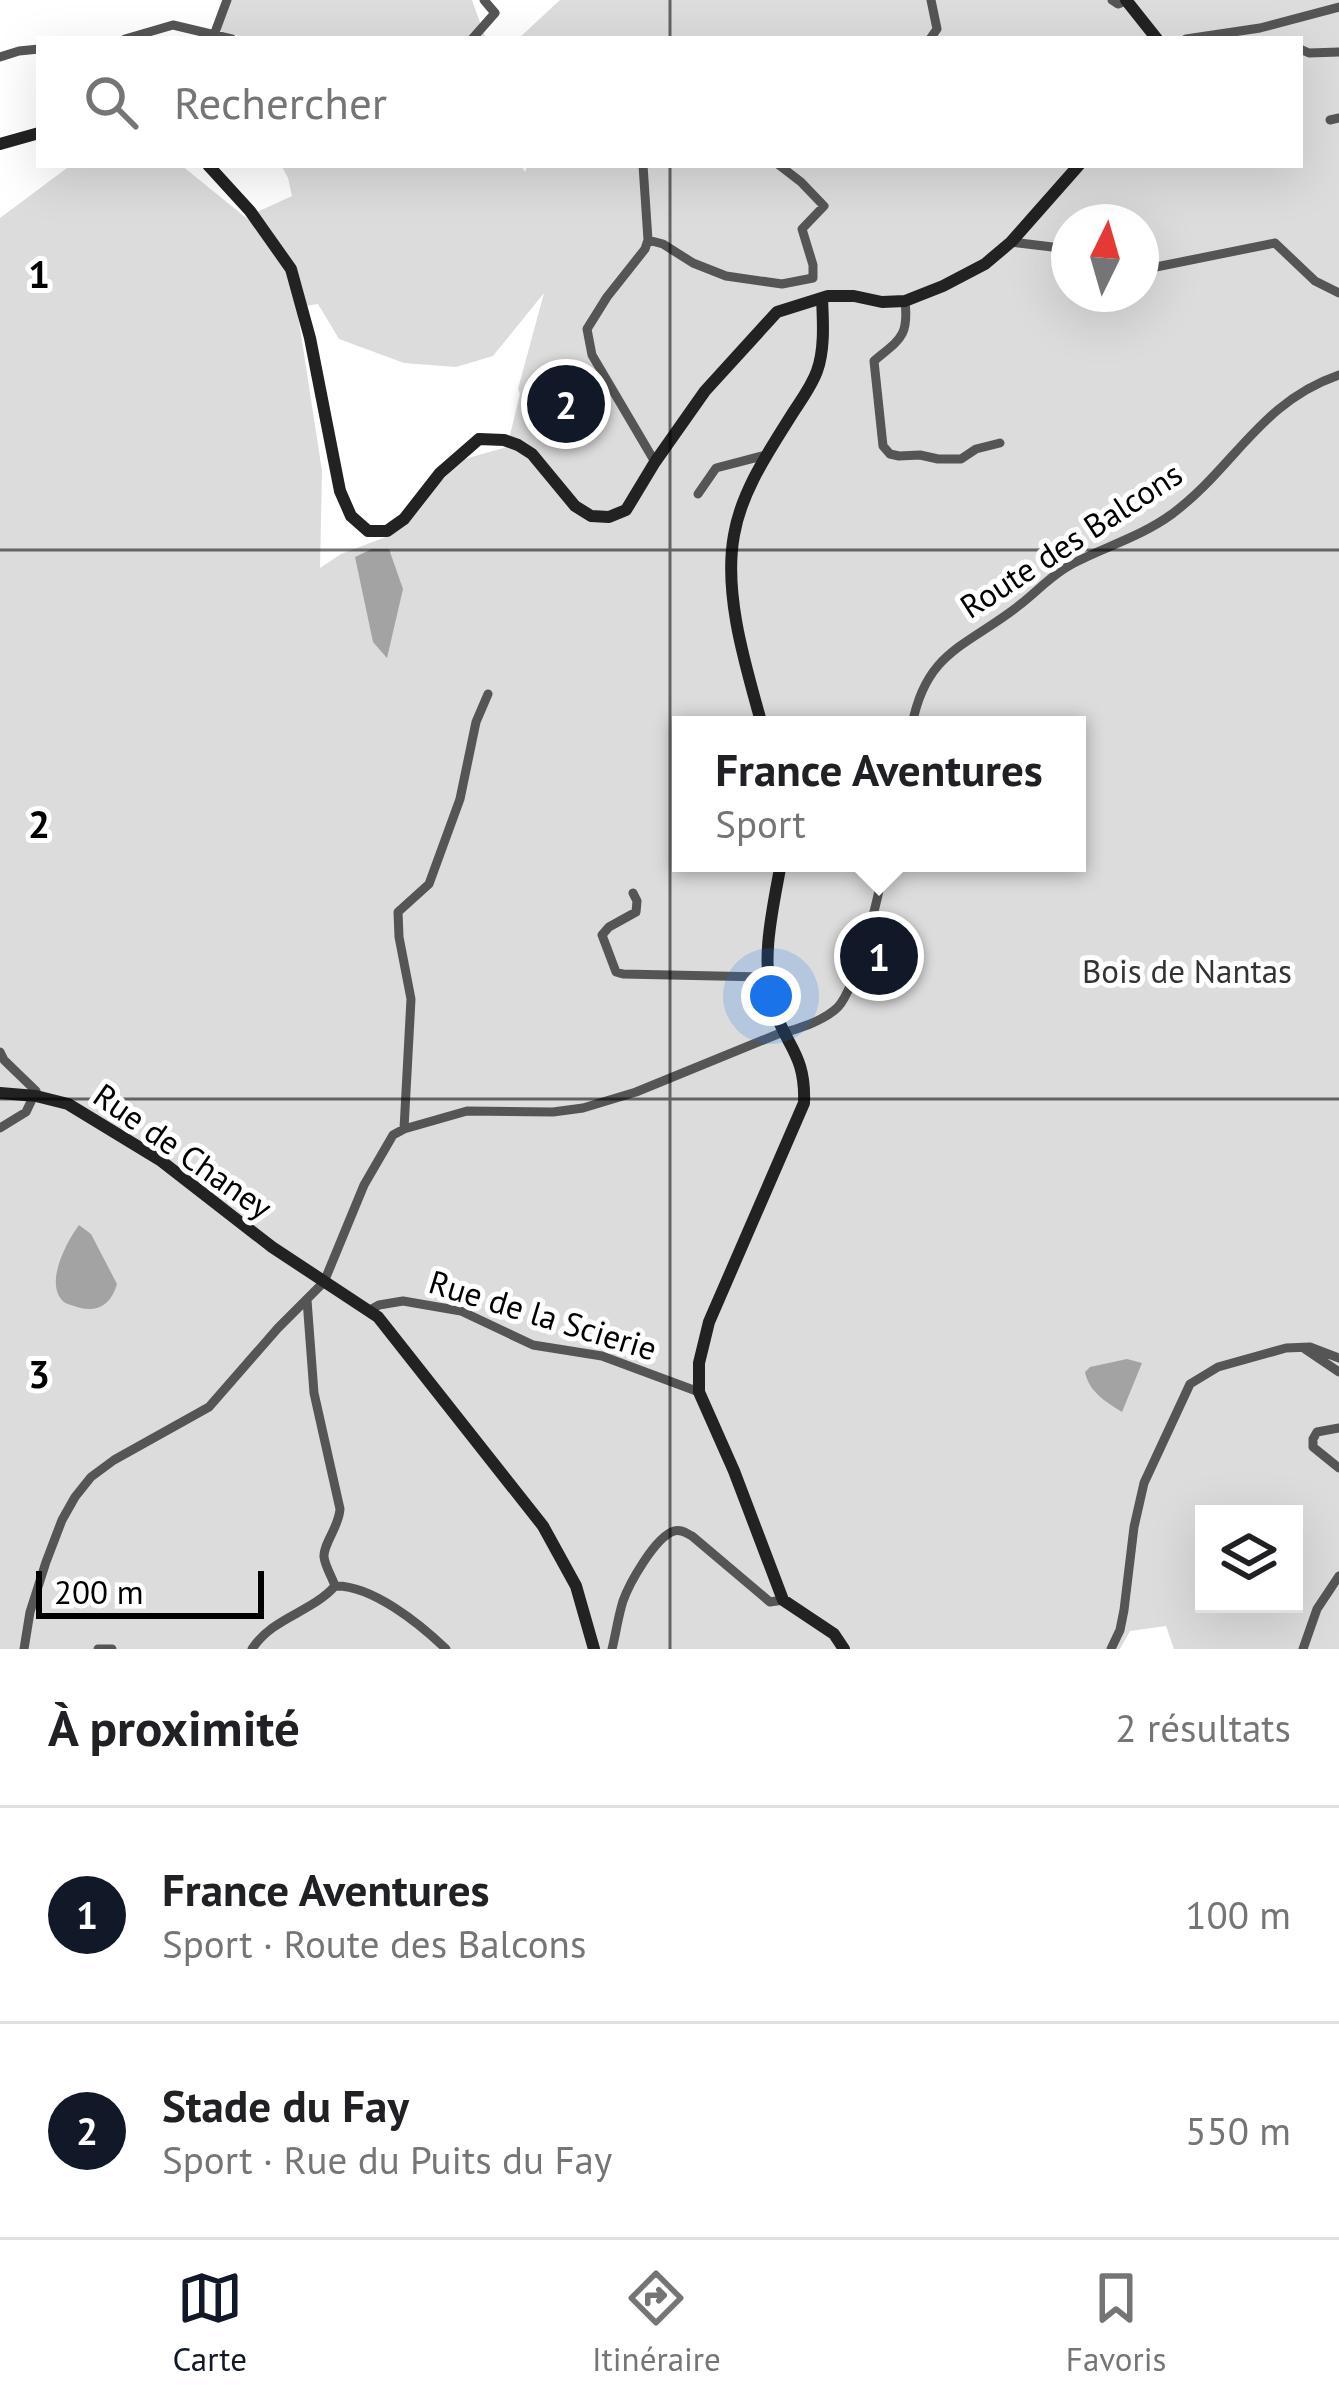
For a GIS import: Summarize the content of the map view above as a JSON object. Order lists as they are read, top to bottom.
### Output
{
  "streets": {
    "street": ["Route des Balcons", "Rue de Chaney", "Rue de la Scierie"]
  },
  "crossings": [
    ["Rue de Chaney", "Rue de la Scierie"]
  ],
  "parks": ["Bois de Nantas"],
  "scale_bar": "200 m",
  "north": "top",
  "page": {
    "search": "Rechercher",
    "pins": ["2", "1"],
    "popup": ["France Aventures", "Sport"],
    "scale": "200 m",
    "heading": ["À proximité", "2 résultats"],
    "list": [
      {
        "mark": "1",
        "name": "France Aventures",
        "note": "Sport · Route des Balcons",
        "value": "100 m"
      },
      {
        "mark": "2",
        "name": "Stade du Fay",
        "note": "Sport · Rue du Puits du Fay",
        "value": "550 m"
      }
    ],
    "nav": ["Carte", "Itinéraire", "Favoris"]
  },
  "grid": {
    "rows": ["1", "2", "3"]
  }
}
